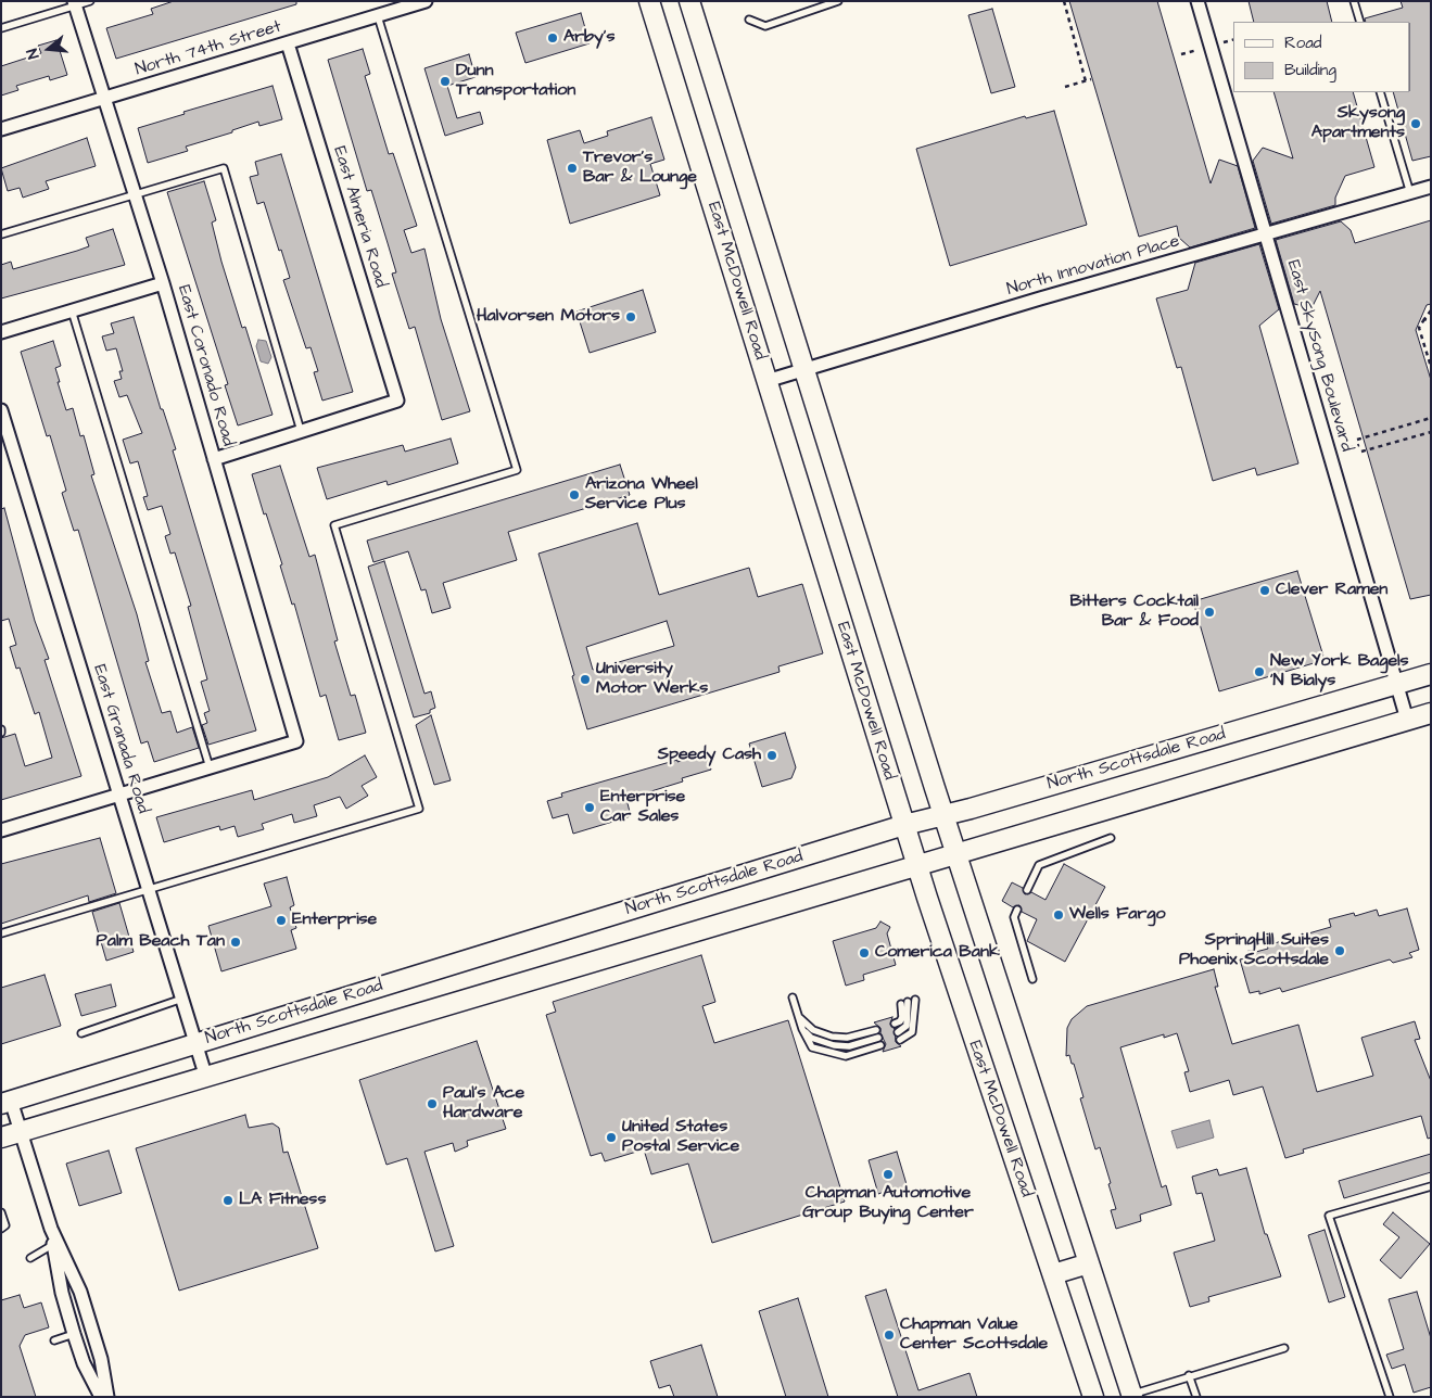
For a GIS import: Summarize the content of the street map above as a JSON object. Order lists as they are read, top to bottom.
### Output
{
  "streets": {
    "main road": ["East McDowell Road", "North Scottsdale Road"],
    "street": [
      "North 74th Street",
      "East Almeria Road",
      "North Innovation Place",
      "East SkySong Boulevard",
      "East Coronado Road",
      "East Granada Road"
    ]
  },
  "crossings": [
    ["North 74th Street", "East Almeria Road"],
    ["North 74th Street", "East Coronado Road"],
    ["North Innovation Place", "East McDowell Road"],
    ["North Innovation Place", "East SkySong Boulevard"],
    ["East McDowell Road", "North Scottsdale Road"],
    ["East SkySong Boulevard", "North Scottsdale Road"],
    ["East Granada Road", "North Scottsdale Road"]
  ],
  "places": [
    "Arby's",
    "Dunn Transportation",
    "Skysong Apartments",
    "Trevor's Bar & Lounge",
    "Halvorsen Motors",
    "Arizona Wheel Service Plus",
    "Clever Ramen",
    "Bitters Cocktail Bar & Food",
    "New York Bagels 'N Bialys",
    "University Motor Werks",
    "Speedy Cash",
    "Enterprise Car Sales",
    "Wells Fargo",
    "Enterprise",
    "Palm Beach Tan",
    "SpringHill Suites Phoenix Scottsdale",
    "Comerica Bank",
    "Paul's Ace Hardware",
    "United States Postal Service",
    "Chapman Automotive Group Buying Center",
    "LA Fitness",
    "Chapman Value Center Scottsdale"
  ],
  "legend": ["Road", "Building"],
  "north": "left"
}
